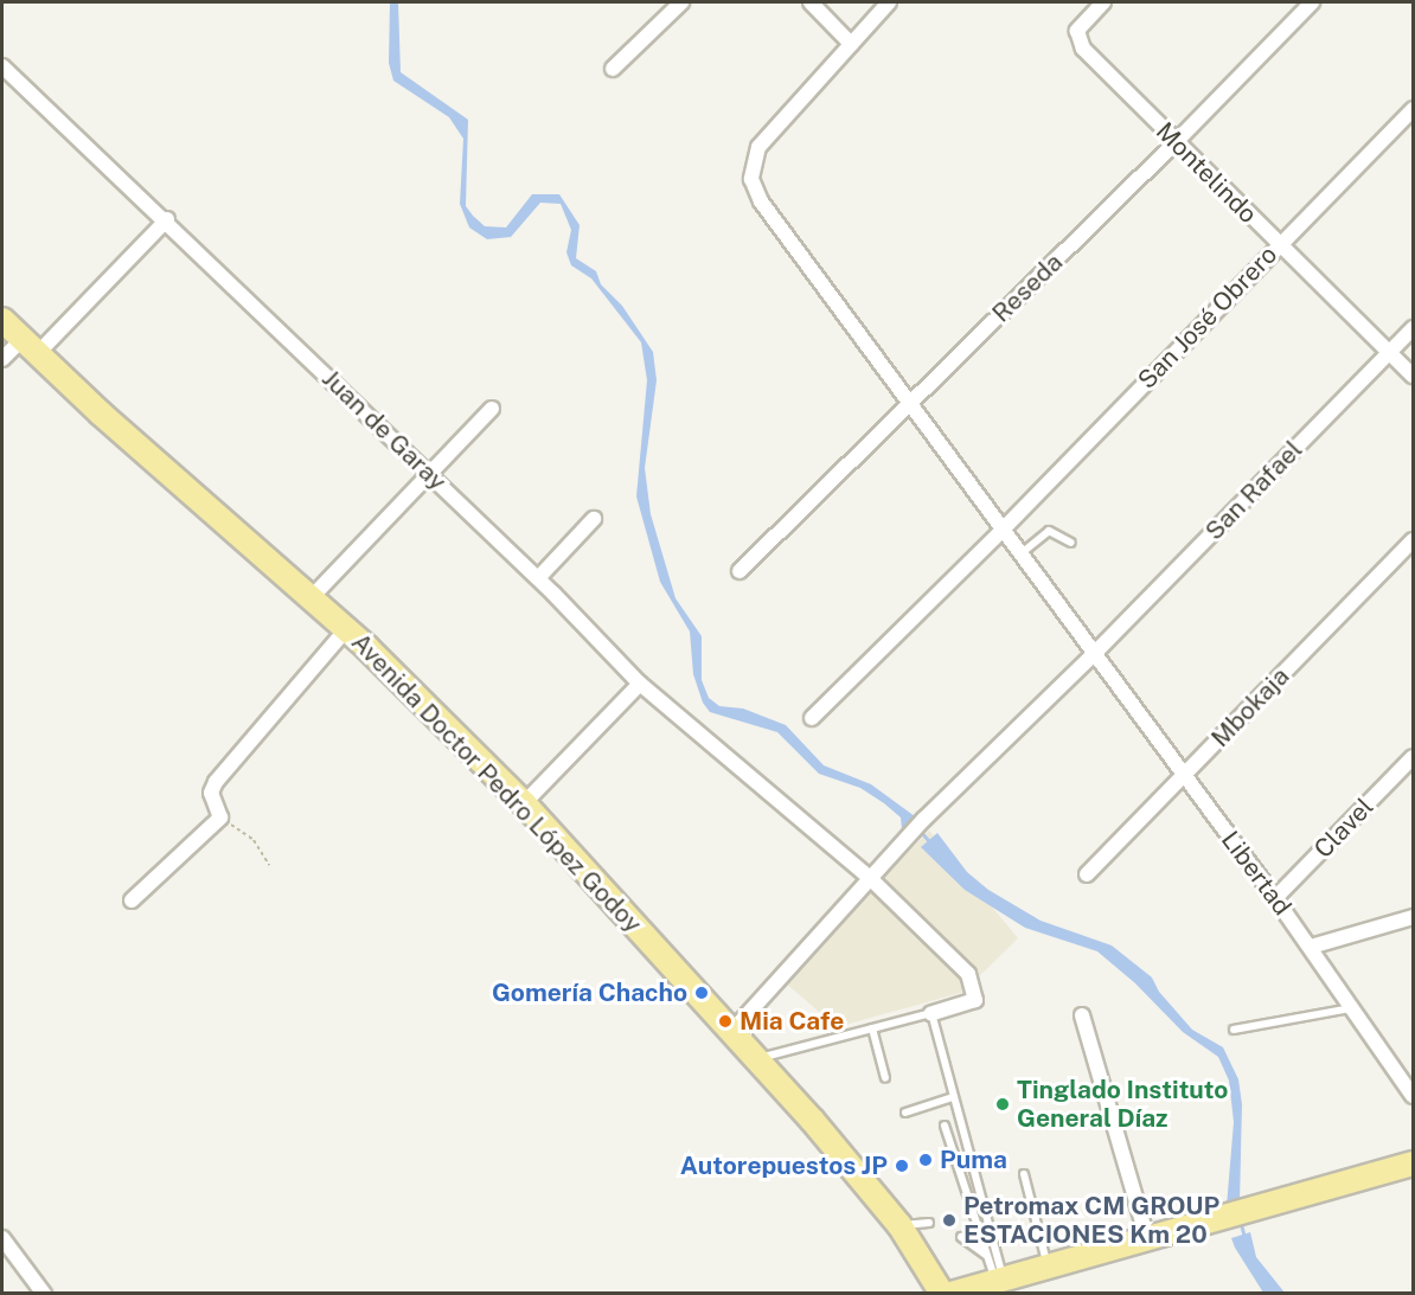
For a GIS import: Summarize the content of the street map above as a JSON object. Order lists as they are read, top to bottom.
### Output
{
  "streets": {
    "main road": ["Avenida Doctor Pedro López Godoy"],
    "street": [
      "Montelindo",
      "Reseda",
      "San José Obrero",
      "Juan de Garay",
      "San Rafael",
      "Mbokaja",
      "Clavel",
      "Libertad"
    ]
  },
  "crossings": [
    ["Montelindo", "Reseda"],
    ["Montelindo", "San José Obrero"],
    ["Montelindo", "San Rafael"],
    ["Reseda", "Libertad"],
    ["San José Obrero", "Libertad"],
    ["Juan de Garay", "San Rafael"],
    ["San Rafael", "Avenida Doctor Pedro López Godoy"],
    ["San Rafael", "Libertad"],
    ["Mbokaja", "Libertad"],
    ["Clavel", "Libertad"]
  ],
  "places": [
    "Gomería Chacho",
    "Mia Cafe",
    "Tinglado Instituto General Díaz",
    "Puma",
    "Autorepuestos JP",
    "Petromax CM GROUP ESTACIONES Km 20"
  ]
}
